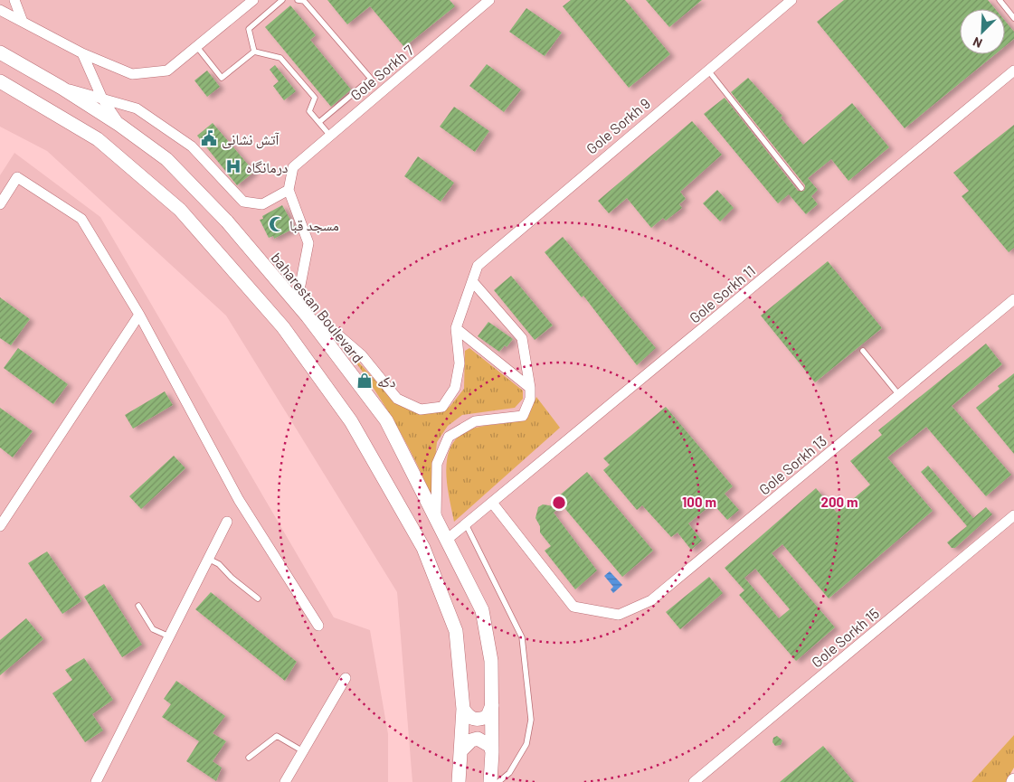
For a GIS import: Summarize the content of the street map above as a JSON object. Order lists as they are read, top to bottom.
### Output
{
  "streets": {
    "street": [
      "Gole Sorkh 7",
      "Gole Sorkh 9",
      "Gole Sorkh 11",
      "baharestan Boulevard",
      "Gole Sorkh 13",
      "Gole Sorkh 15"
    ]
  },
  "crossings": [
    ["Gole Sorkh 11", "baharestan Boulevard"],
    ["Gole Sorkh 11", "Gole Sorkh 13"]
  ],
  "places": {
    "public building": ["آتش نشانی"],
    "hospital": ["درمانگاه"],
    "mosque": ["مسجد قبا"],
    "shop": ["دکه"]
  },
  "north": "bottom left",
  "rings": ["100 m", "200 m"]
}
